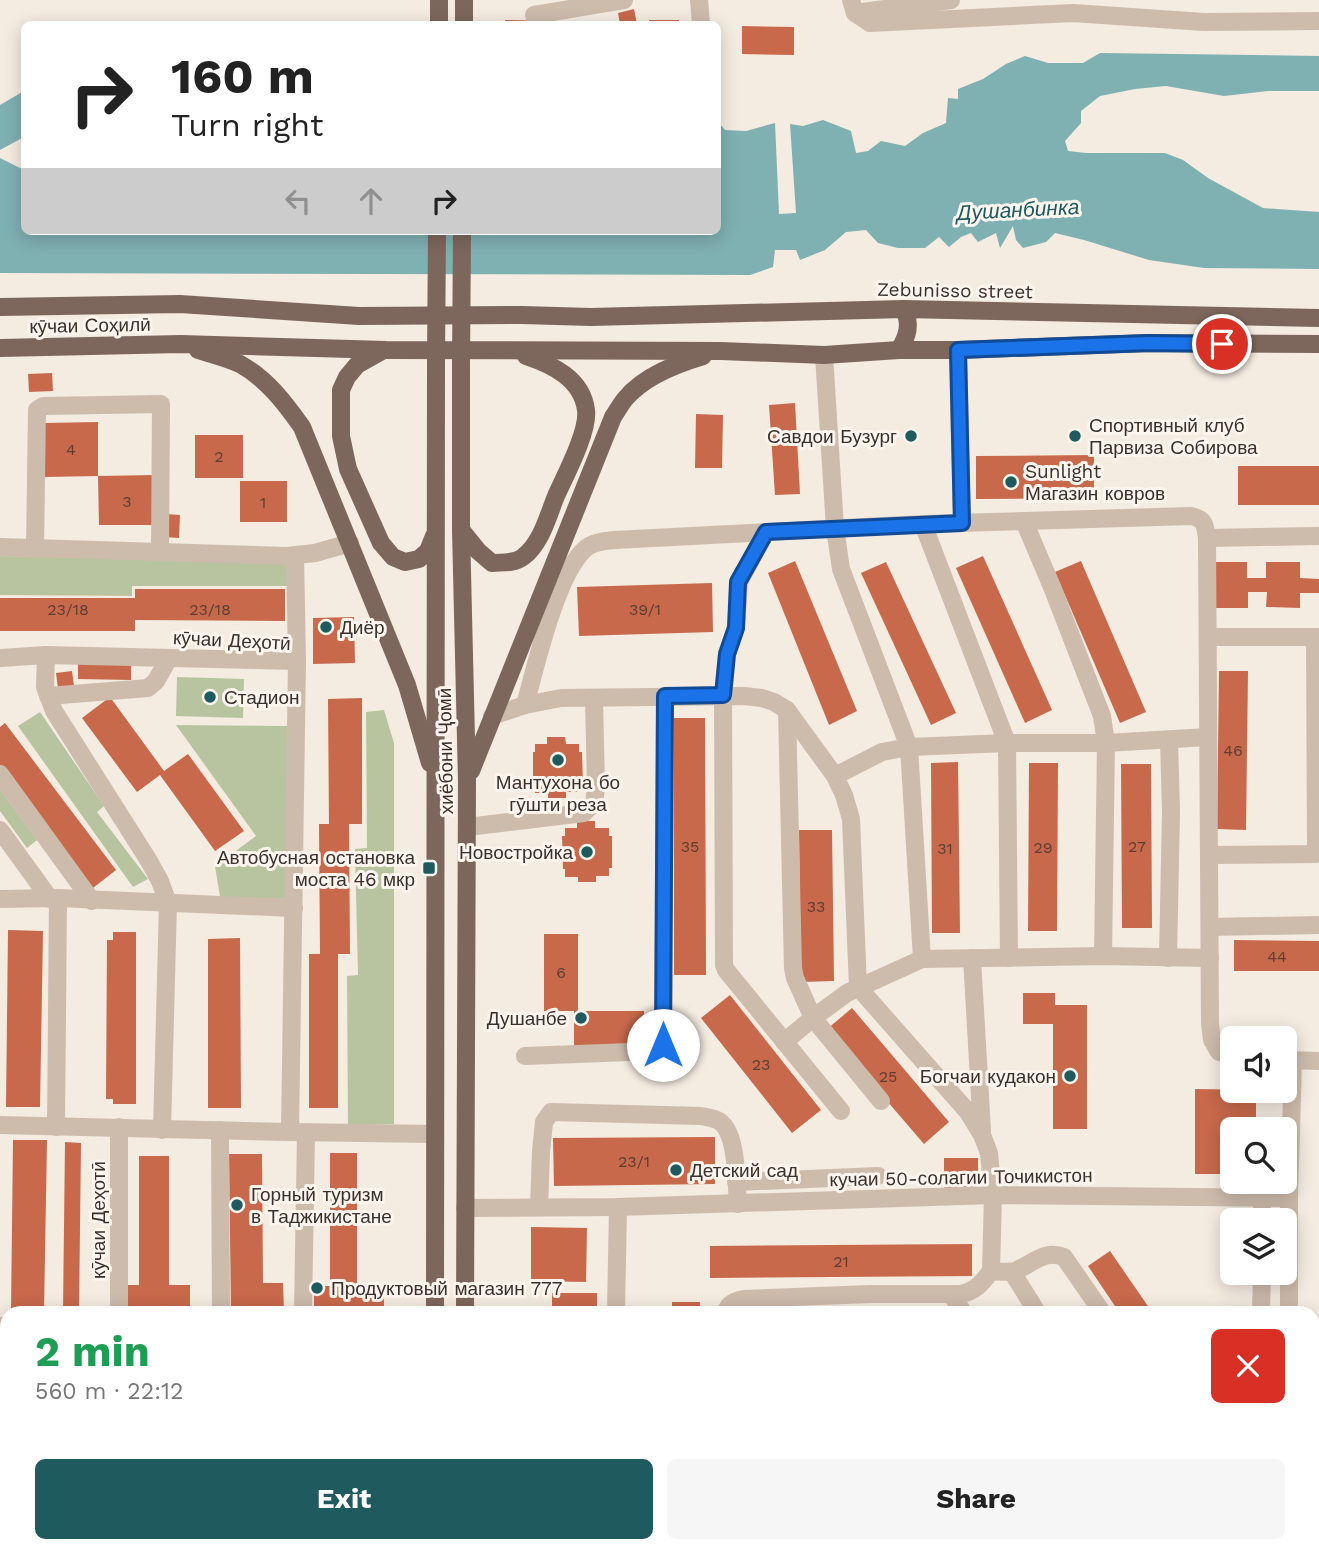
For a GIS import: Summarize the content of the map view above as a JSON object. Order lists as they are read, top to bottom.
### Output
{
  "streets": {
    "main road": ["Zebunisso street", "кӯчаи Соҳилӣ", "хиёбони Ҷомӣ"],
    "street": ["кӯчаи Деҳотӣ", "кучаи 50-солагии Точикистон"]
  },
  "crossings": [
    ["хиёбони Ҷомӣ", "кучаи 50-солагии Точикистон"]
  ],
  "water": ["Душанбинка"],
  "places": {
    "other": [
      "Савдои Бузург",
      "Спортивный клуб Парвиза Собирова",
      "Sunlight Магазин ковров",
      "Диёр",
      "Стадион",
      "Мантухона бо гӯшти реза",
      "Новостройка",
      "Душанбе",
      "Богчаи кудакон",
      "Детский сад",
      "Горный туризм в Таджикистане",
      "Продуктовый магазин 777"
    ],
    "transit": ["Автобусная остановка моста 46 мкр"]
  },
  "house_numbers": [
    "4",
    "2",
    "3",
    "1",
    "23/18",
    "23/18",
    "39/1",
    "46",
    "35",
    "27",
    "29",
    "31",
    "33",
    "44",
    "6",
    "23",
    "25",
    "23/1",
    "21"
  ],
  "page": {
    "turn": ["160 m", "Turn right"],
    "heading": ["2 min", "560 m · 22:12"],
    "buttons": ["Exit", "Share"]
  }
}
